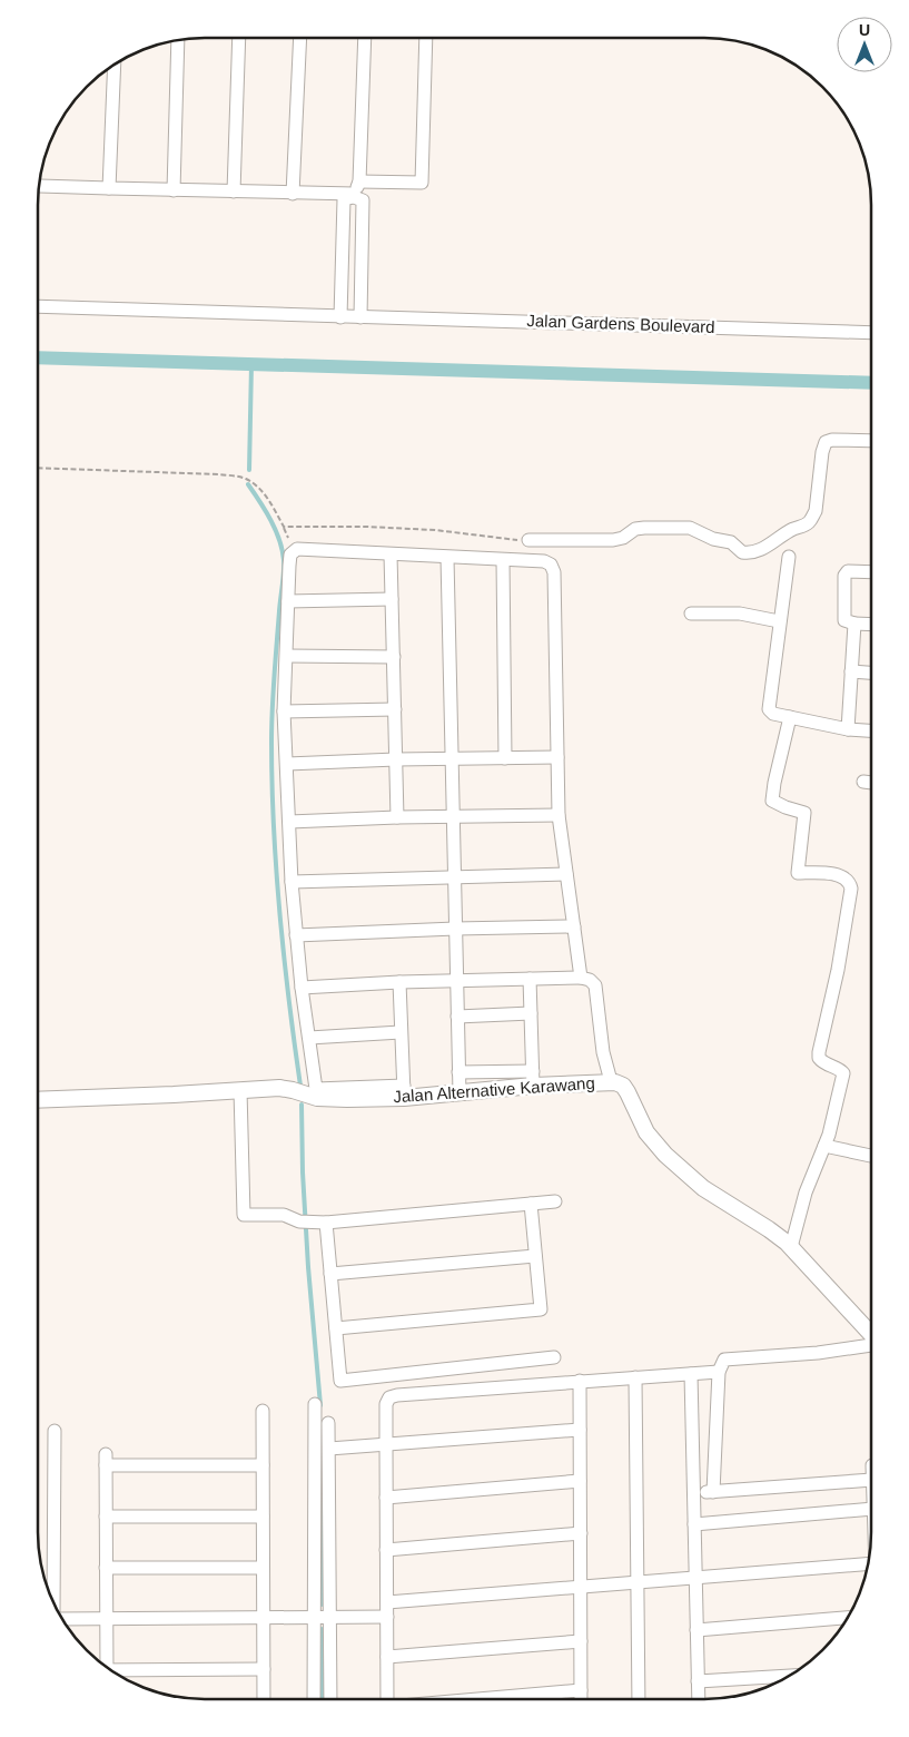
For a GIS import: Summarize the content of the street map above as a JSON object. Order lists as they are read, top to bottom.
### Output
{
  "streets": {
    "street": ["Jalan Gardens Boulevard", "Jalan Alternative Karawang"]
  },
  "north": "top"
}
